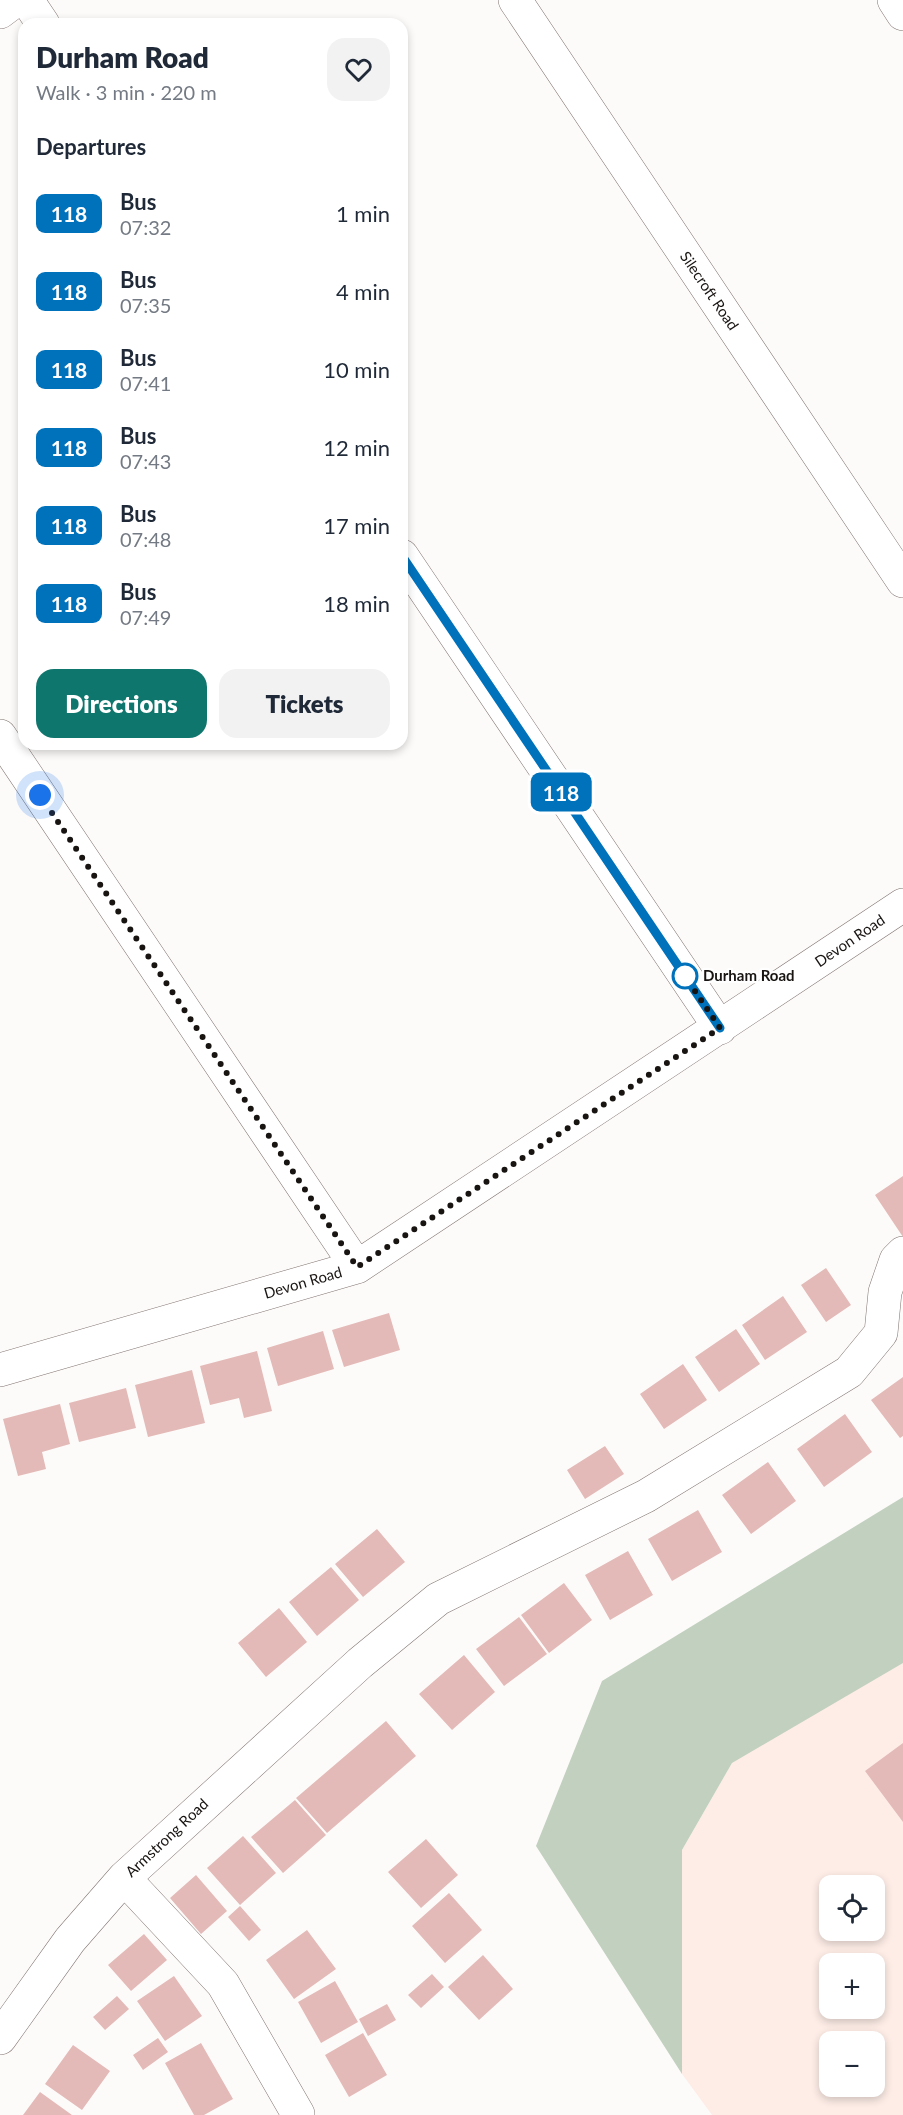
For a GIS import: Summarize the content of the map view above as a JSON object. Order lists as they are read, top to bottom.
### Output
{
  "streets": {
    "street": ["Silecroft Road", "Devon Road", "Armstrong Road"]
  },
  "places": ["Durham Road"],
  "lines": ["bus line 118"],
  "page": {
    "on_map": "118",
    "heading": [
      ["Durham Road", "Walk · 3 min · 220 m"],
      "Departures"
    ],
    "list": [
      {
        "mark": "118",
        "name": "Bus",
        "note": "07:32",
        "value": "1 min"
      },
      {
        "mark": "118",
        "name": "Bus",
        "note": "07:35",
        "value": "4 min"
      },
      {
        "mark": "118",
        "name": "Bus",
        "note": "07:41",
        "value": "10 min"
      },
      {
        "mark": "118",
        "name": "Bus",
        "note": "07:43",
        "value": "12 min"
      },
      {
        "mark": "118",
        "name": "Bus",
        "note": "07:48",
        "value": "17 min"
      },
      {
        "mark": "118",
        "name": "Bus",
        "note": "07:49",
        "value": "18 min"
      }
    ],
    "buttons": ["Directions", "Tickets"],
    "map_buttons": ["+", "−"]
  }
}
